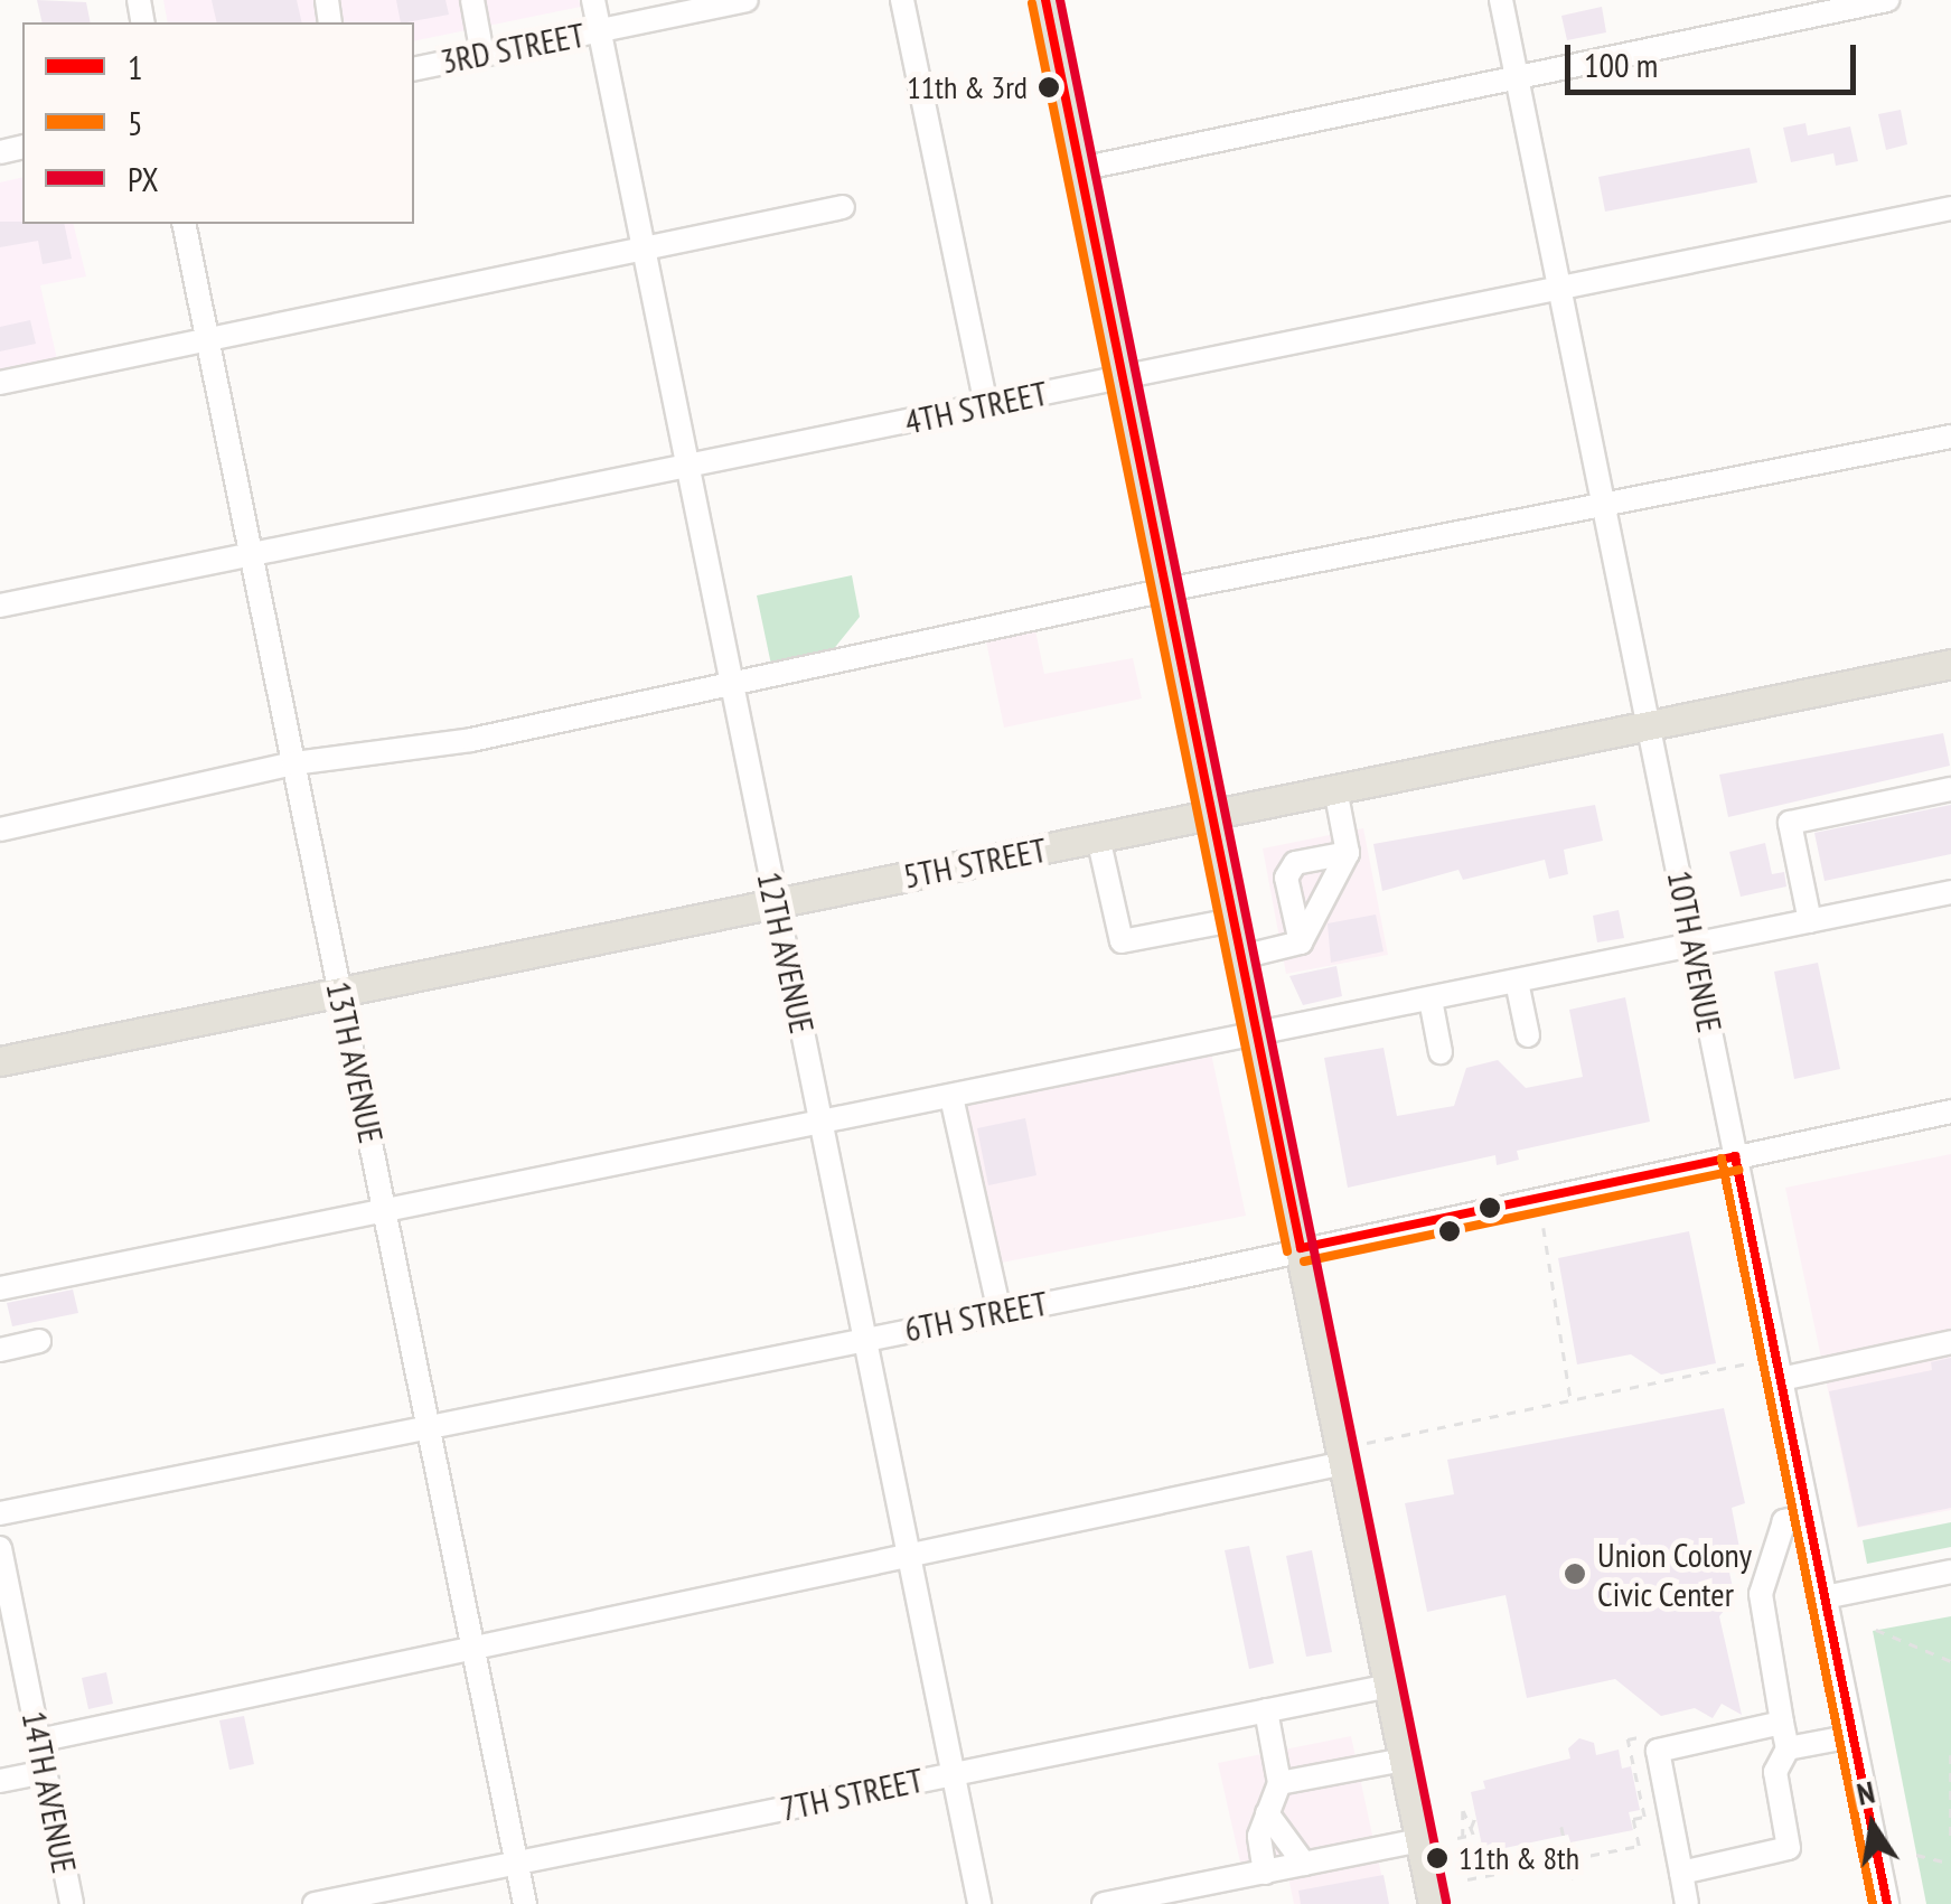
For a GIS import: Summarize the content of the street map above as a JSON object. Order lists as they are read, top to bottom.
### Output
{
  "streets": {
    "main road": ["5TH STREET"],
    "street": [
      "3RD STREET",
      "4TH STREET",
      "10TH AVENUE",
      "12TH AVENUE",
      "13TH AVENUE",
      "6TH STREET",
      "14TH AVENUE",
      "7TH STREET"
    ]
  },
  "crossings": [
    ["3RD STREET", "12TH AVENUE"],
    ["4TH STREET", "10TH AVENUE"],
    ["4TH STREET", "12TH AVENUE"],
    ["4TH STREET", "13TH AVENUE"],
    ["5TH STREET", "10TH AVENUE"],
    ["5TH STREET", "12TH AVENUE"],
    ["5TH STREET", "13TH AVENUE"],
    ["10TH AVENUE", "6TH STREET"],
    ["12TH AVENUE", "6TH STREET"],
    ["12TH AVENUE", "7TH STREET"],
    ["13TH AVENUE", "6TH STREET"],
    ["13TH AVENUE", "7TH STREET"]
  ],
  "places": ["11th & 3rd", "Union Colony Civic Center", "11th & 8th"],
  "lines": ["transit line 1", "transit line PX", "transit line 5"],
  "legend": ["1", "5", "PX"],
  "scale_bar": "100 m",
  "north": "top"
}
